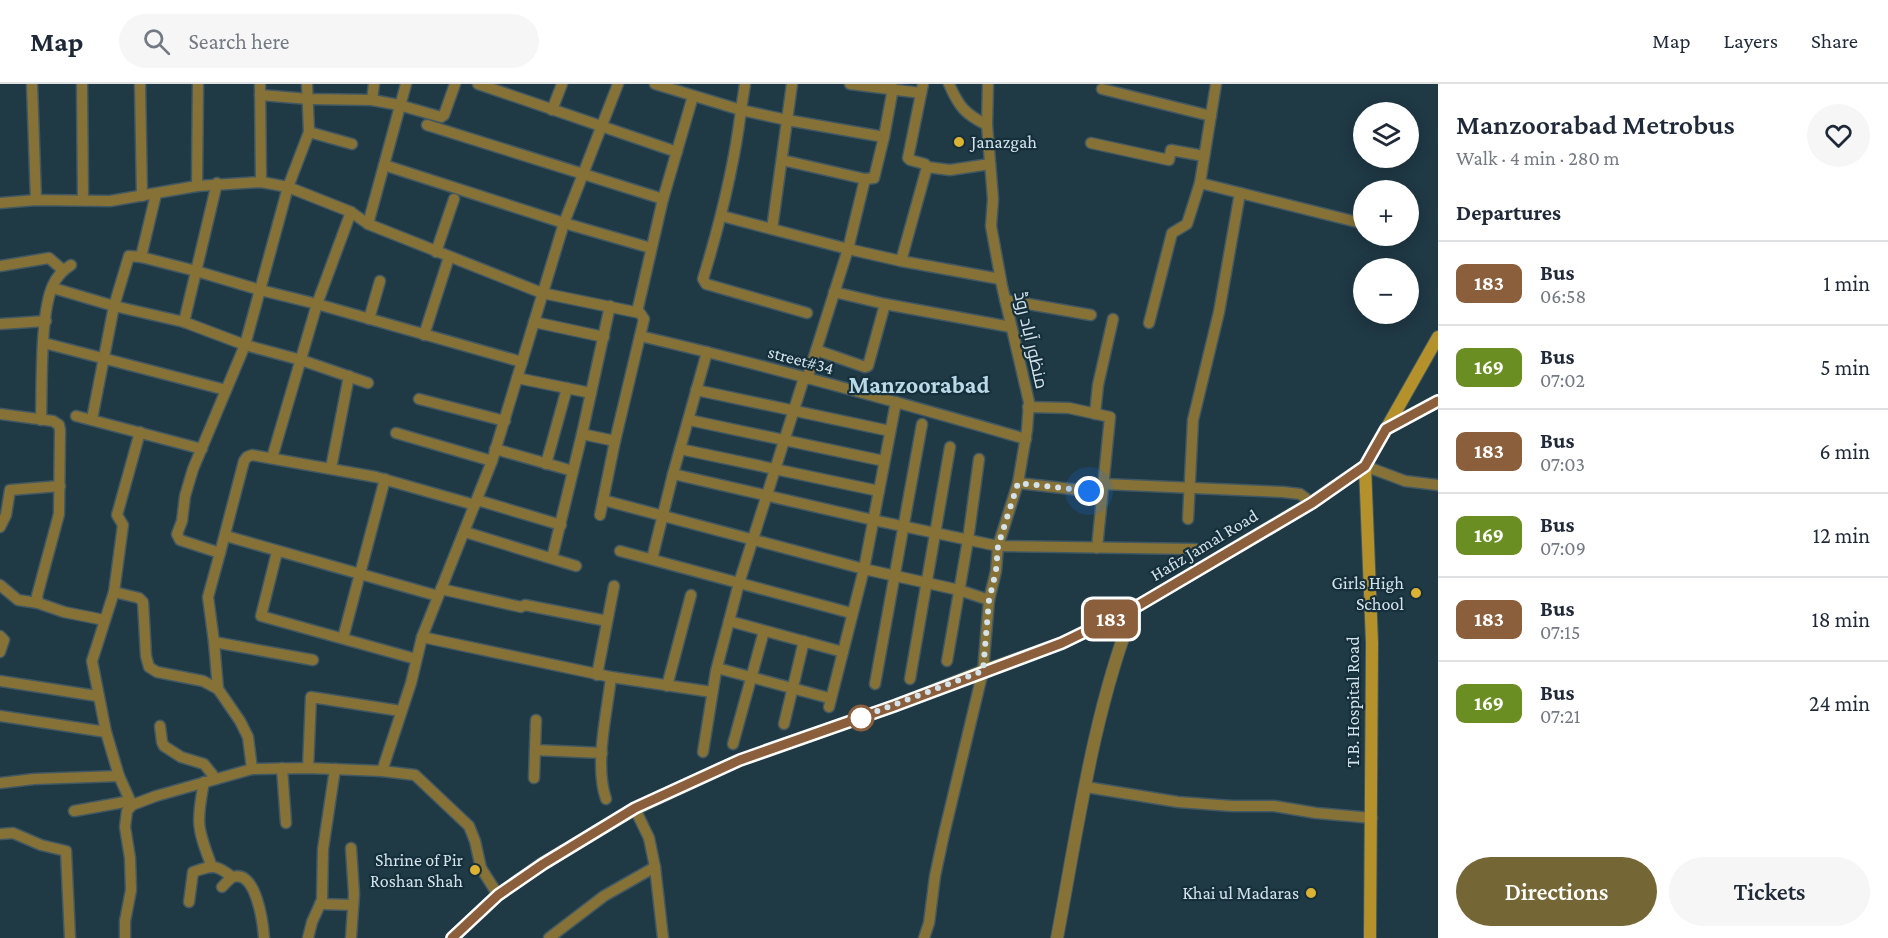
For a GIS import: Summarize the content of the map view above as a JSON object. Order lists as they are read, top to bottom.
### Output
{
  "streets": {
    "main road": ["Hafiz Jamal Road", "T.B. Hospital Road"],
    "street": ["منظور آباد روڈ", "street#34"]
  },
  "crossings": [
    ["منظور آباد روڈ", "street#34"],
    ["منظور آباد روڈ", "Hafiz Jamal Road"],
    ["Hafiz Jamal Road", "T.B. Hospital Road"]
  ],
  "districts": ["Manzoorabad"],
  "places": [
    "Janazgah",
    "Girls High School",
    "Shrine of Pir Roshan Shah",
    "Khai ul Madaras"
  ],
  "lines": ["bus line 183"],
  "page": {
    "header": "Map",
    "search": "Search here",
    "nav": ["Map", "Layers", "Share"],
    "on_map": "183",
    "heading": [
      ["Manzoorabad Metrobus", "Walk · 4 min · 280 m"],
      "Departures"
    ],
    "map_buttons": ["+", "−"],
    "list": [
      {
        "mark": "183",
        "name": "Bus",
        "note": "06:58",
        "value": "1 min"
      },
      {
        "mark": "169",
        "name": "Bus",
        "note": "07:02",
        "value": "5 min"
      },
      {
        "mark": "183",
        "name": "Bus",
        "note": "07:03",
        "value": "6 min"
      },
      {
        "mark": "169",
        "name": "Bus",
        "note": "07:09",
        "value": "12 min"
      },
      {
        "mark": "183",
        "name": "Bus",
        "note": "07:15",
        "value": "18 min"
      },
      {
        "mark": "169",
        "name": "Bus",
        "note": "07:21",
        "value": "24 min"
      }
    ],
    "buttons": ["Directions", "Tickets"]
  }
}
